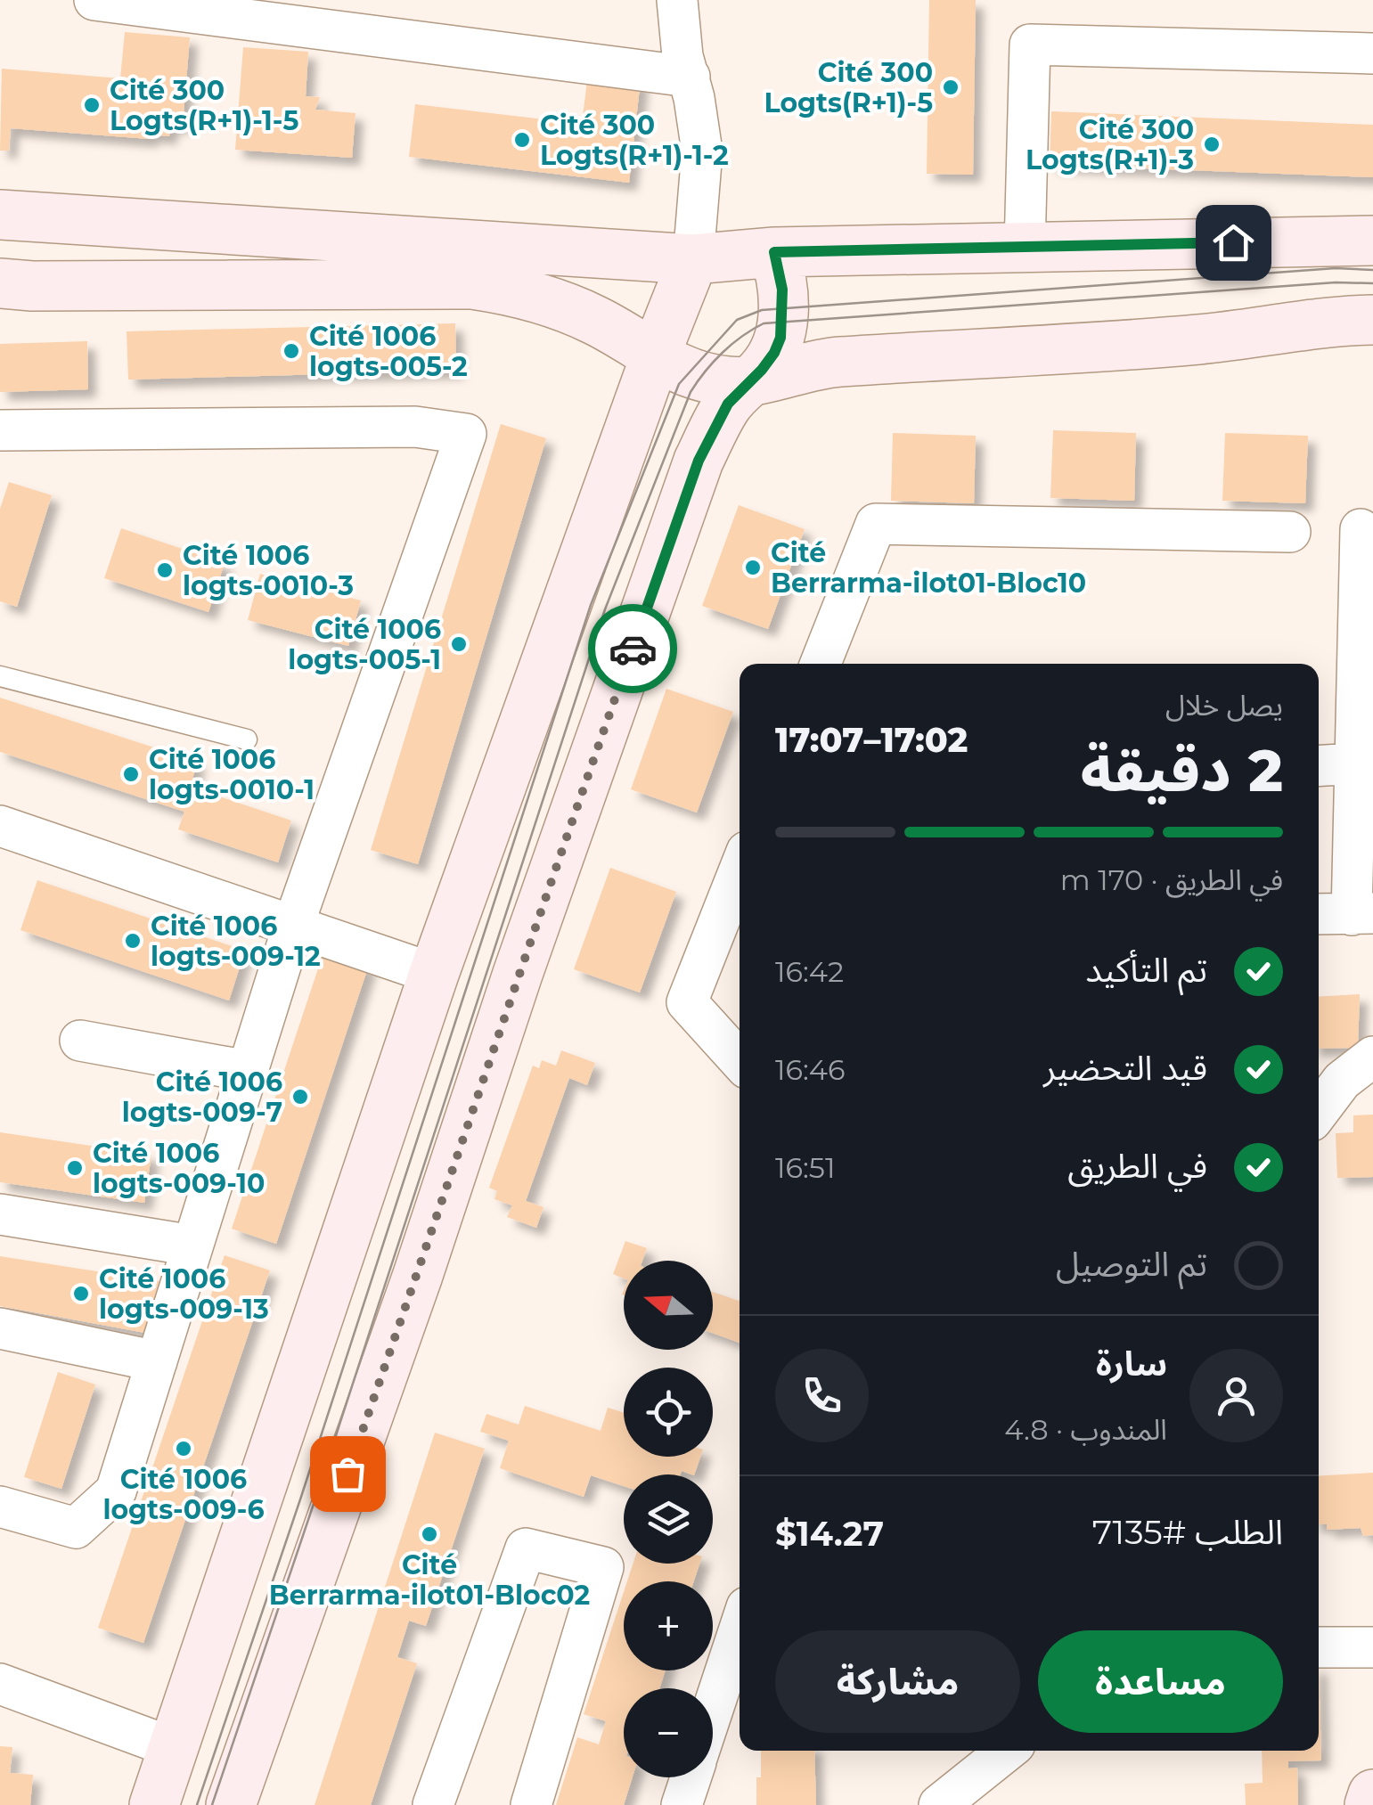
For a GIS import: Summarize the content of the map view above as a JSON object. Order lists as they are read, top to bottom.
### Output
{
  "places": [
    "Cité 300 Logts(R+1)-5",
    "Cité 300 Logts(R+1)-1-5",
    "Cité 300 Logts(R+1)-1-2",
    "Cité 300 Logts(R+1)-3",
    "Cité 1006 logts-005-2",
    "Cité Berrarma-ilot01-Bloc10",
    "Cité 1006 logts-0010-3",
    "Cité 1006 logts-005-1",
    "Cité 1006 logts-0010-1",
    "Cité 1006 logts-009-12",
    "Cité 1006 logts-009-7",
    "Cité 1006 logts-009-10",
    "Cité 1006 logts-009-13",
    "Cité 1006 logts-009-6",
    "Cité Berrarma-ilot01-Bloc02"
  ],
  "north": "left",
  "page": {
    "heading": ["2 دقيقة", "يصل خلال", "17:02–17:07"],
    "panel": [
      "سارة",
      "المندوب · 4.8",
      "الطلب #7135",
      "$14.27"
    ],
    "bar": "في الطريق · 170 m",
    "list": [
      ["تم التأكيد", "16:42"],
      ["قيد التحضير", "16:46"],
      ["في الطريق", "16:51"],
      "تم التوصيل"
    ],
    "map_buttons": ["+", "−"],
    "buttons": ["مساعدة", "مشاركة"]
  }
}
